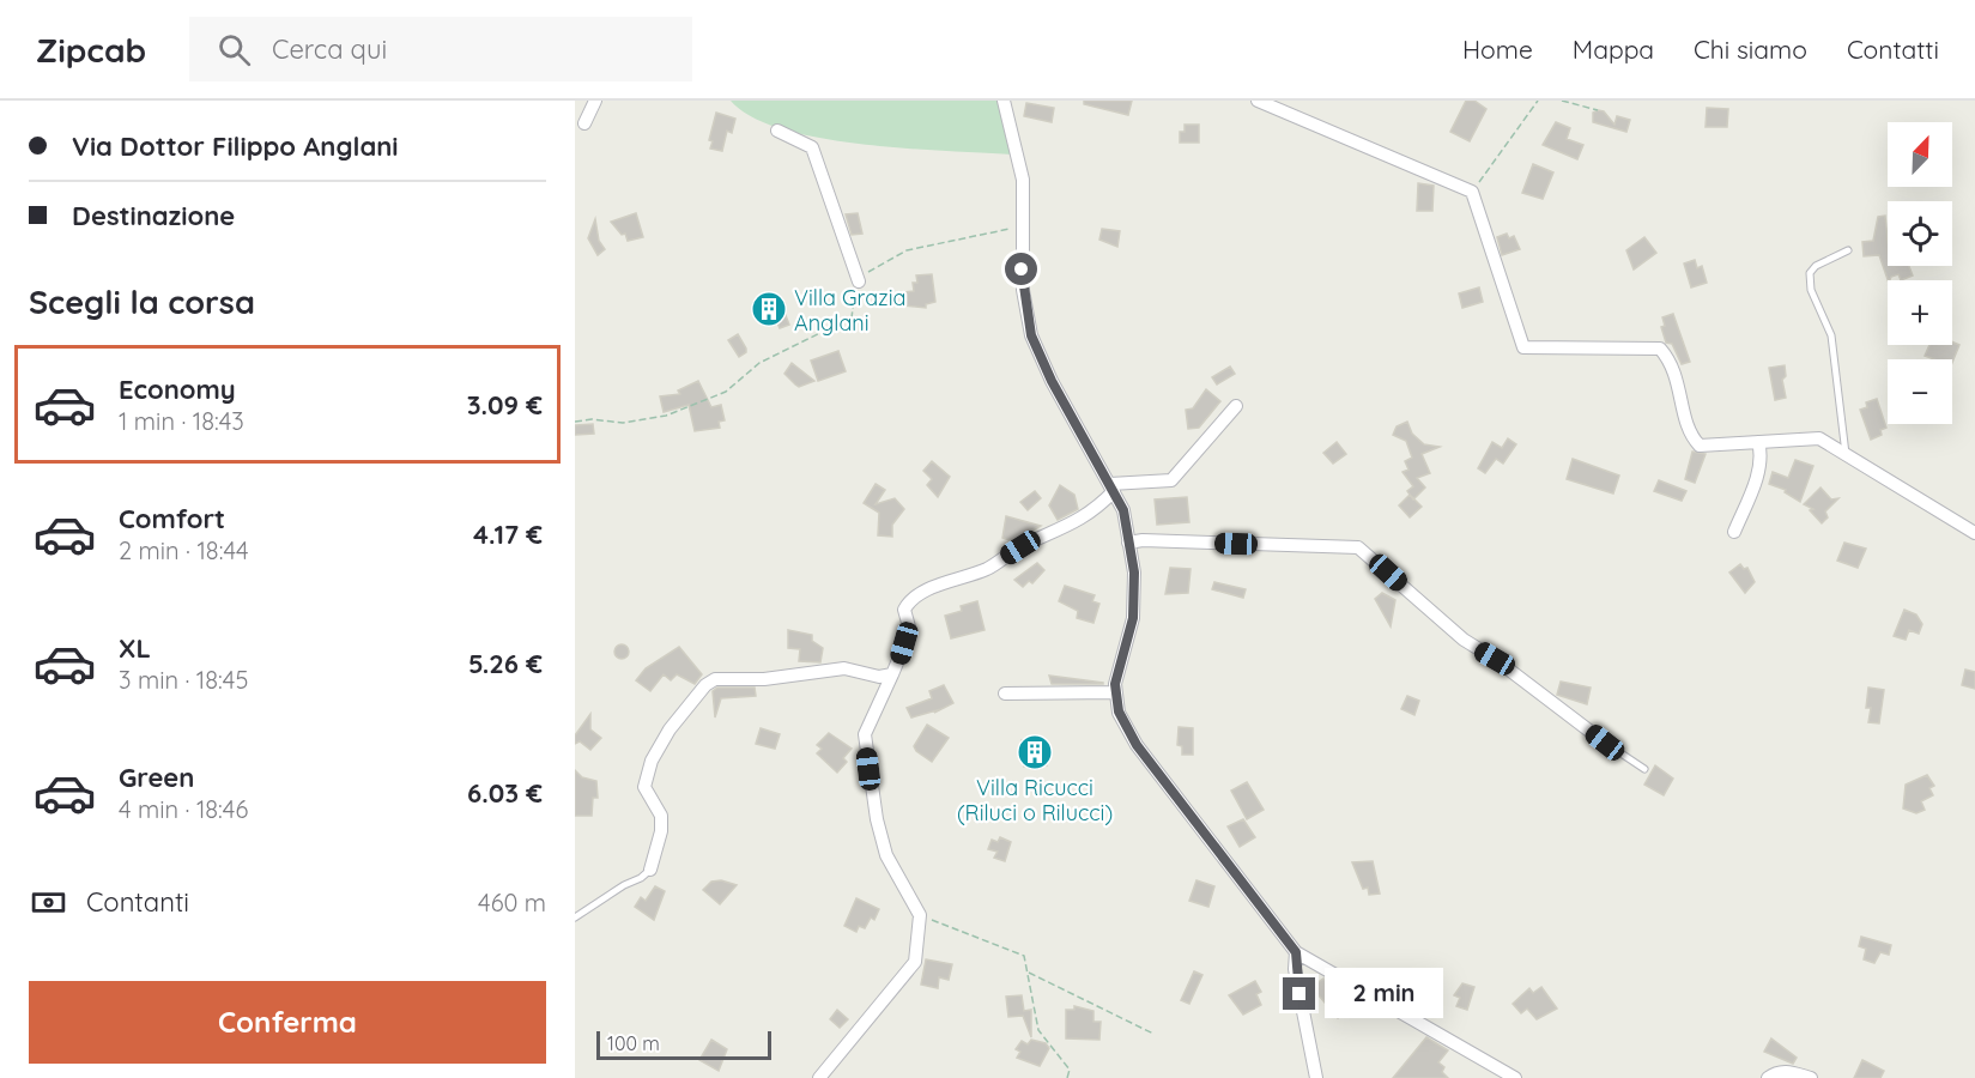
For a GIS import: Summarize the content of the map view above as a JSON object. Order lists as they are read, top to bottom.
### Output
{
  "places": {
    "building": ["Villa Grazia Anglani", "Villa Ricucci (Riluci o Rilucci)"]
  },
  "scale_bar": "100 m",
  "north": "top right",
  "page": {
    "header": "Zipcab",
    "search": "Cerca qui",
    "nav": [
      "Home",
      "Mappa",
      "Chi siamo",
      "Contatti"
    ],
    "banner": ["Via Dottor Filippo Anglani", "Destinazione"],
    "map_buttons": ["+", "−"],
    "heading": "Scegli la corsa",
    "list": [
      {
        "name": "Economy",
        "note": "1 min · 18:43",
        "value": "3.09 €"
      },
      {
        "name": "Comfort",
        "note": "2 min · 18:44",
        "value": "4.17 €"
      },
      {
        "name": "XL",
        "note": "3 min · 18:45",
        "value": "5.26 €"
      },
      {
        "name": "Green",
        "note": "4 min · 18:46",
        "value": "6.03 €"
      }
    ],
    "pay": ["Contanti", "460 m"],
    "buttons": "Conferma",
    "bubble": "2 min",
    "scale": "100 m"
  }
}
